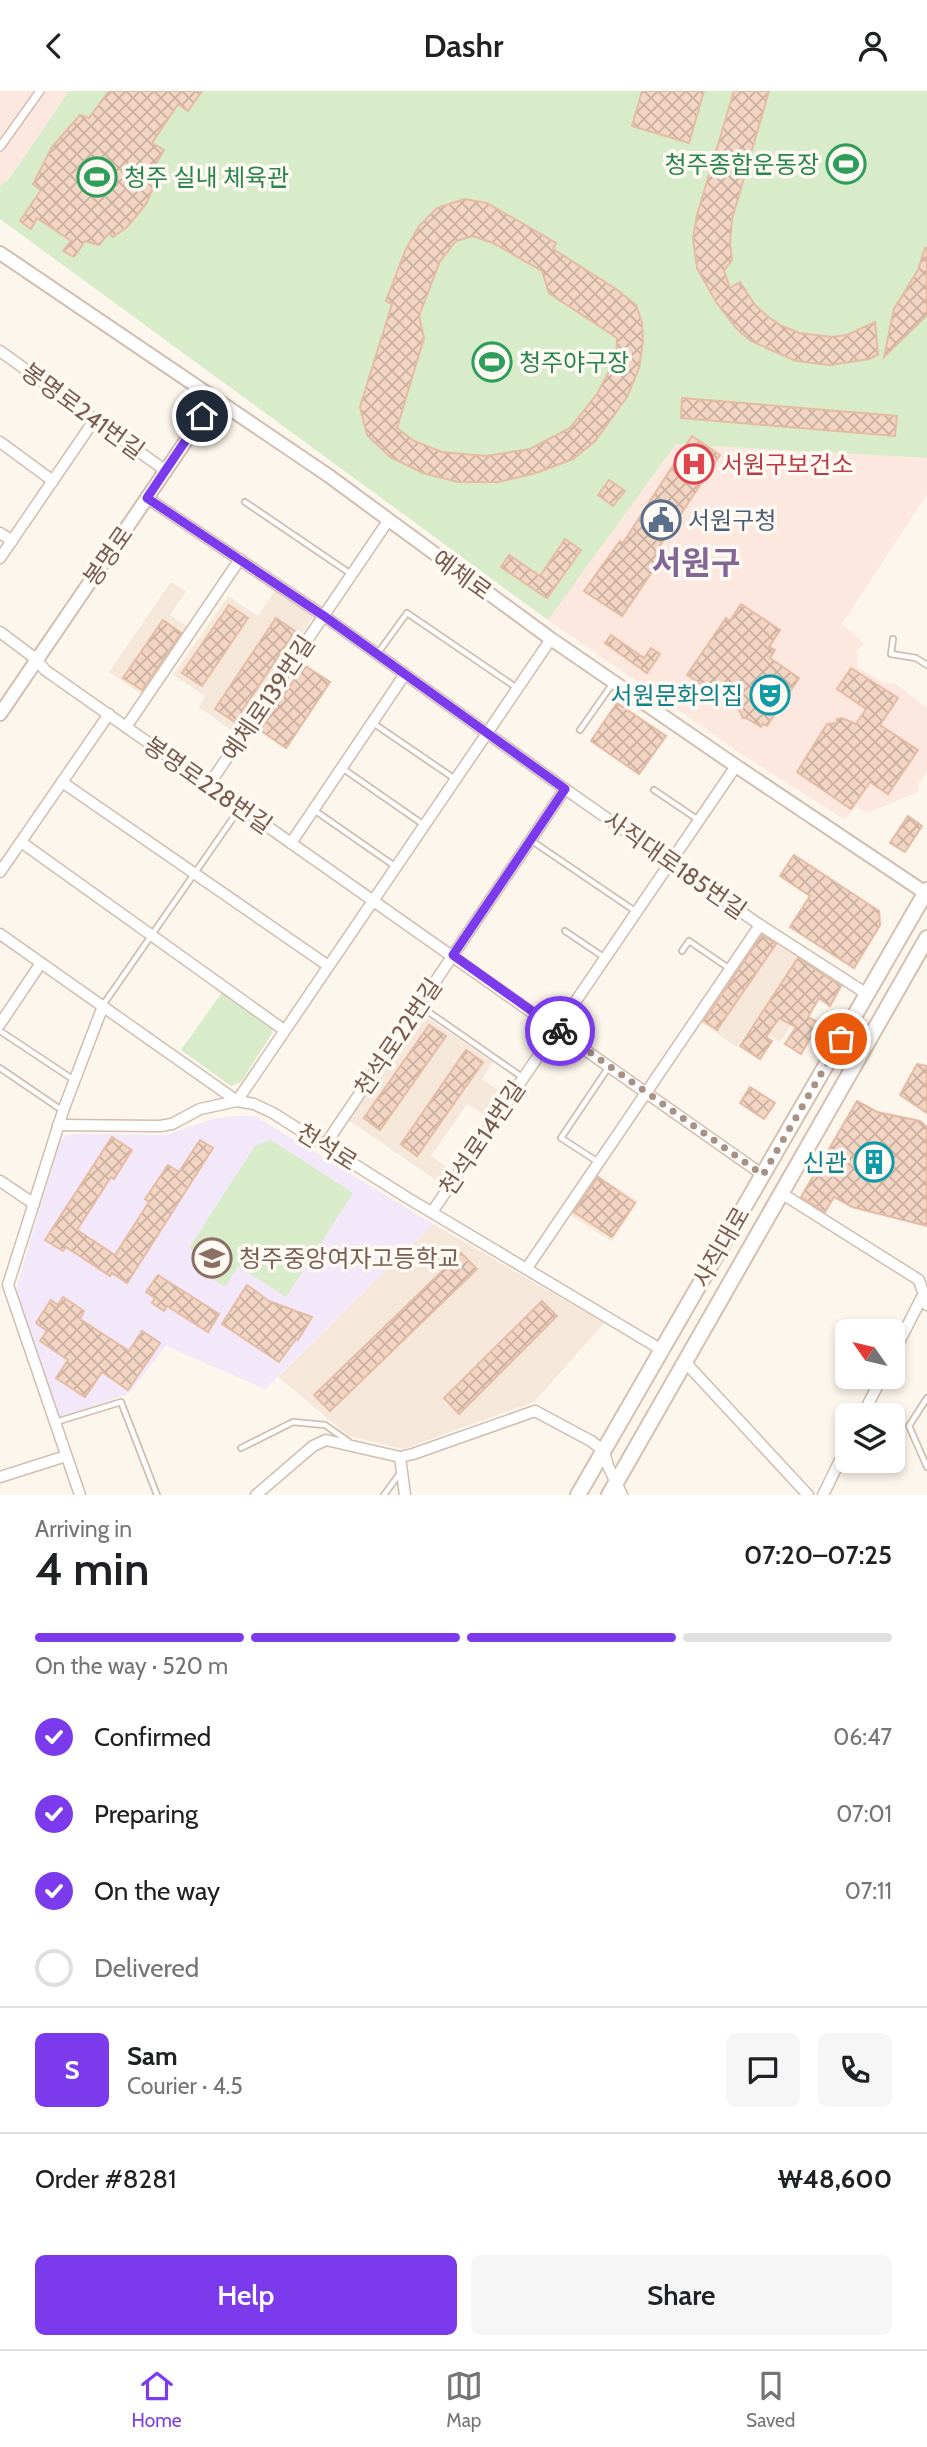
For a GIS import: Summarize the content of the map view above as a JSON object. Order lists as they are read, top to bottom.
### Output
{
  "streets": {
    "main road": ["사직대로"],
    "street": [
      "봉명로241번길",
      "봉명로",
      "예체로",
      "예체로139번길",
      "봉명로228번길",
      "사직대로185번길",
      "천석로22번길",
      "천석로14번길",
      "천석로"
    ]
  },
  "crossings": [
    ["봉명로241번길", "봉명로"],
    ["봉명로", "예체로"],
    ["봉명로", "봉명로228번길"],
    ["봉명로", "사직대로185번길"],
    ["예체로", "예체로139번길"],
    ["예체로", "천석로14번길"],
    ["예체로", "사직대로"],
    ["예체로139번길", "봉명로228번길"],
    ["예체로139번길", "사직대로185번길"],
    ["봉명로228번길", "사직대로185번길"],
    ["봉명로228번길", "천석로22번길"],
    ["봉명로228번길", "천석로14번길"],
    ["봉명로228번길", "사직대로"],
    ["사직대로185번길", "천석로22번길"],
    ["사직대로185번길", "천석로14번길"],
    ["사직대로185번길", "사직대로"],
    ["천석로22번길", "천석로"],
    ["천석로14번길", "천석로"],
    ["천석로", "사직대로"]
  ],
  "districts": ["서원구"],
  "places": {
    "sports": ["청주종합운동장", "청주 실내 체육관", "청주야구장"],
    "hospital": ["서원구보건소"],
    "public building": ["서원구청"],
    "theatre": ["서원문화의집"],
    "building": ["신관"],
    "school or university": ["청주중앙여자고등학교"]
  },
  "north": "top left",
  "page": {
    "header": "Dashr",
    "heading": ["4 min", "Arriving in", "07:20–07:25"],
    "panel": [
      "Sam",
      "Courier · 4.5",
      "Order #8281",
      "₩48,600"
    ],
    "bar": "On the way · 520 m",
    "list": [
      ["Confirmed", "06:47"],
      ["Preparing", "07:01"],
      ["On the way", "07:11"],
      "Delivered"
    ],
    "round": "S",
    "buttons": ["Help", "Share"],
    "tabs": ["Home", "Map", "Saved"]
  }
}
